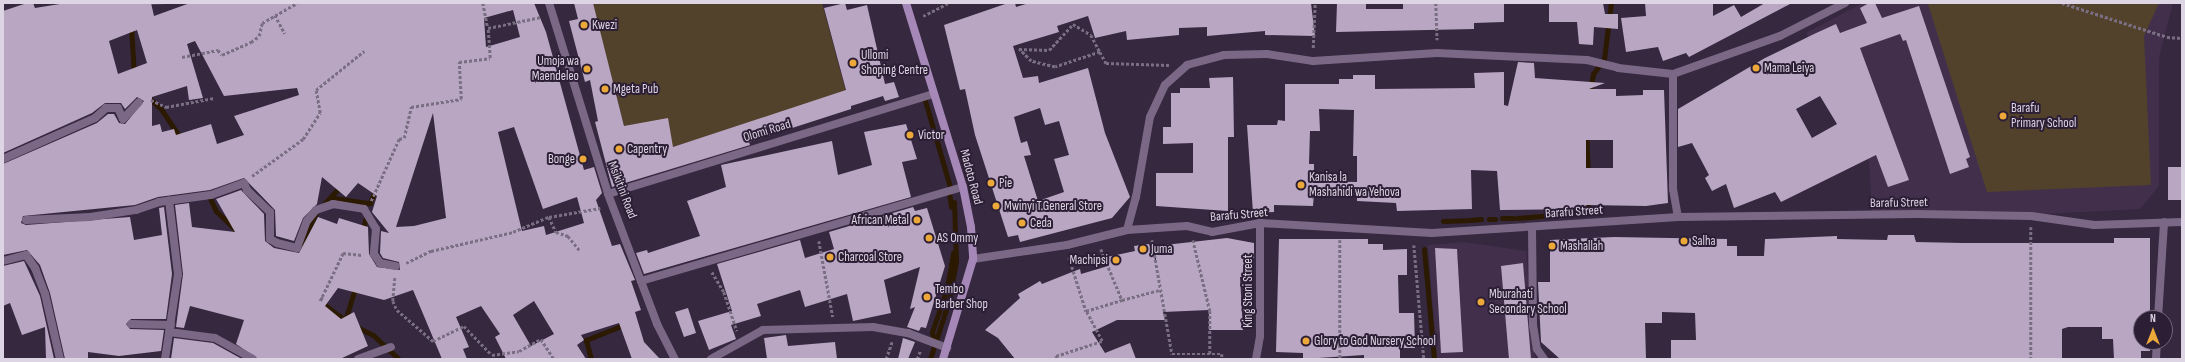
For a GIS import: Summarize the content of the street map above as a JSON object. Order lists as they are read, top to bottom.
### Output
{
  "streets": {
    "main road": ["Madoto Road"],
    "street": [
      "Olomi Road",
      "Msikitini Road",
      "Barafu Street",
      "King Stoni Street"
    ]
  },
  "crossings": [
    ["Olomi Road", "Madoto Road"],
    ["Olomi Road", "Msikitini Road"],
    ["Madoto Road", "Barafu Street"],
    ["Barafu Street", "King Stoni Street"]
  ],
  "places": [
    "Kwezi",
    "Ullomi Shoping Centre",
    "Mama Leiya",
    "Umoja wa Maendeleo",
    "Mgeta Pub",
    "Barafu Primary School",
    "Victor",
    "Capentry",
    "Bonge",
    "Pie",
    "Kanisa la Mashahidi wa Yehova",
    "Mwinyi T.General Store",
    "African Metal",
    "Ceda",
    "AS Ommy",
    "Salha",
    "Mashallah",
    "Juma",
    "Charcoal Store",
    "Machipsi",
    "Tembo Barber Shop",
    "Mburahati Secondary School",
    "Glory to God Nursery School"
  ],
  "north": "top"
}
